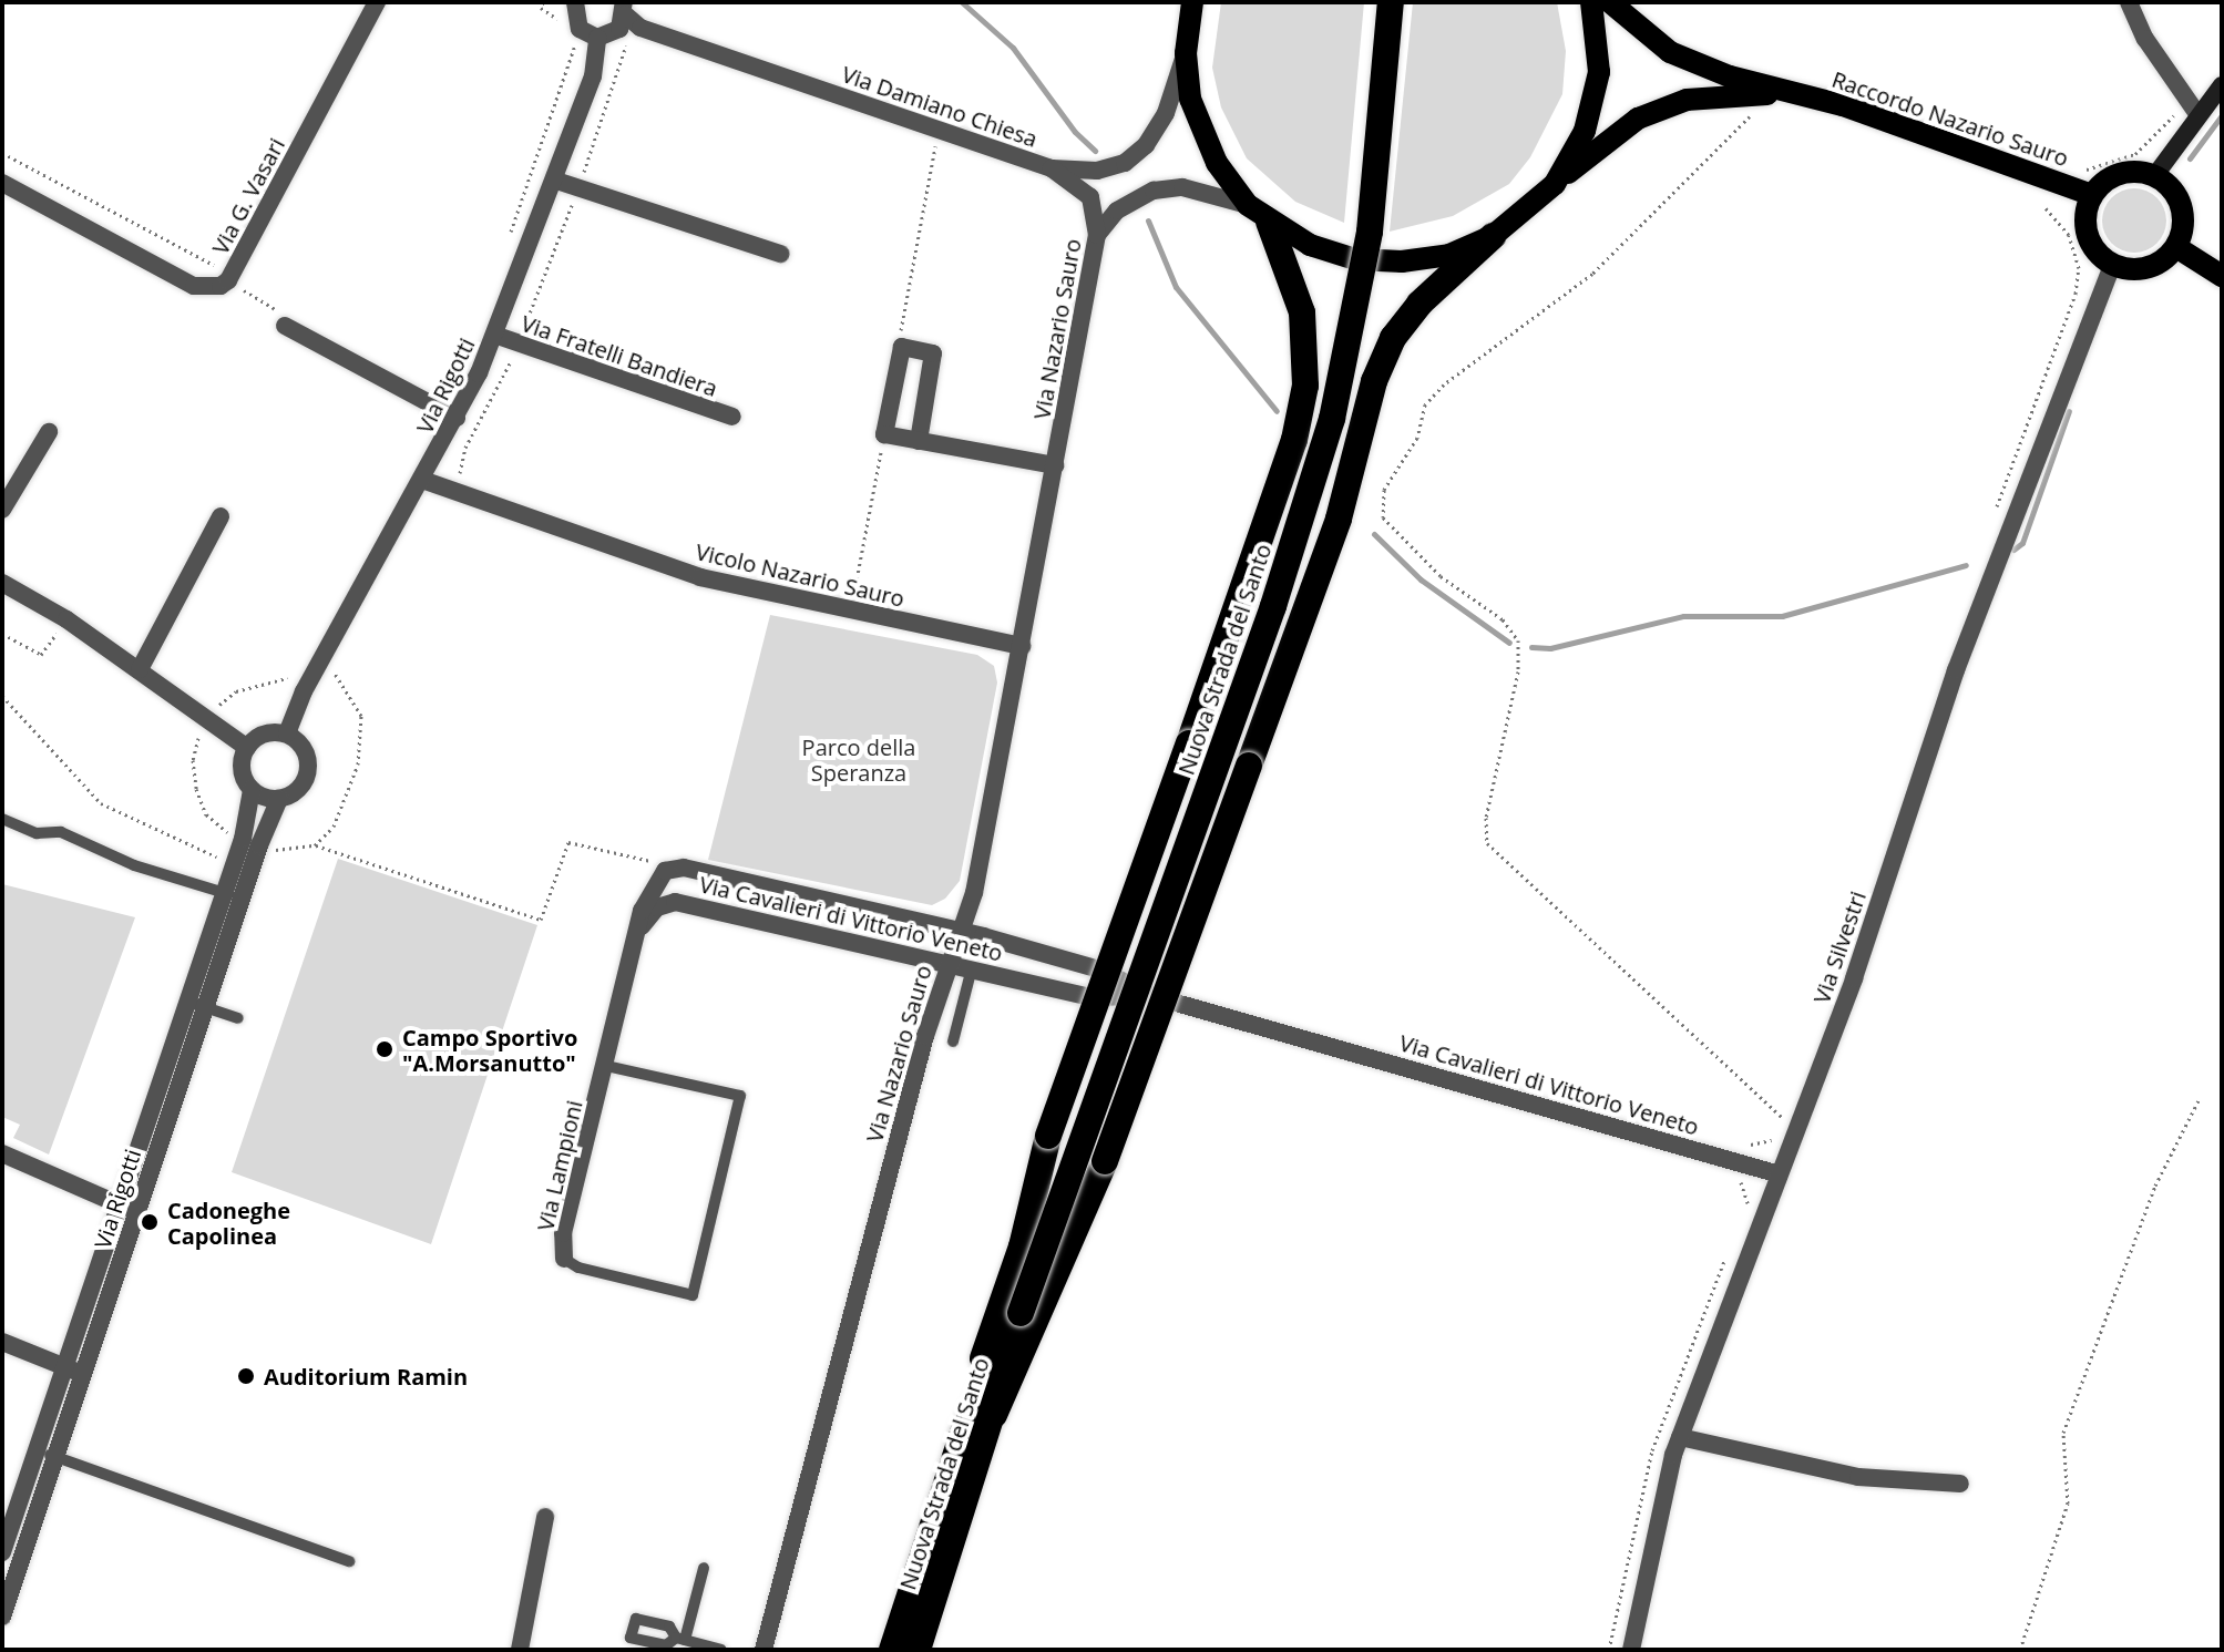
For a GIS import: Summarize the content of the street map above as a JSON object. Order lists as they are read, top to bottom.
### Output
{
  "streets": {
    "highway": ["Nuova Strada del Santo"],
    "main road": ["Raccordo Nazario Sauro"],
    "street": [
      "Via Damiano Chiesa",
      "Via G. Vasari",
      "Via Nazario Sauro",
      "Via Fratelli Bandiera",
      "Via Rigotti",
      "Vicolo Nazario Sauro",
      "Via Cavalieri di Vittorio Veneto",
      "Via Silvestri",
      "Via Lampioni"
    ]
  },
  "crossings": [
    ["Via Damiano Chiesa", "Via Nazario Sauro"],
    ["Raccordo Nazario Sauro", "Via Silvestri"],
    ["Via Nazario Sauro", "Vicolo Nazario Sauro"],
    ["Via Nazario Sauro", "Via Cavalieri di Vittorio Veneto"],
    ["Via Fratelli Bandiera", "Via Rigotti"],
    ["Via Rigotti", "Vicolo Nazario Sauro"],
    ["Via Cavalieri di Vittorio Veneto", "Via Silvestri"],
    ["Via Cavalieri di Vittorio Veneto", "Via Lampioni"]
  ],
  "parks": ["Parco della Speranza"],
  "places": ["Campo Sportivo \"A.Morsanutto\"", "Cadoneghe Capolinea", "Auditorium Ramin"]
}
